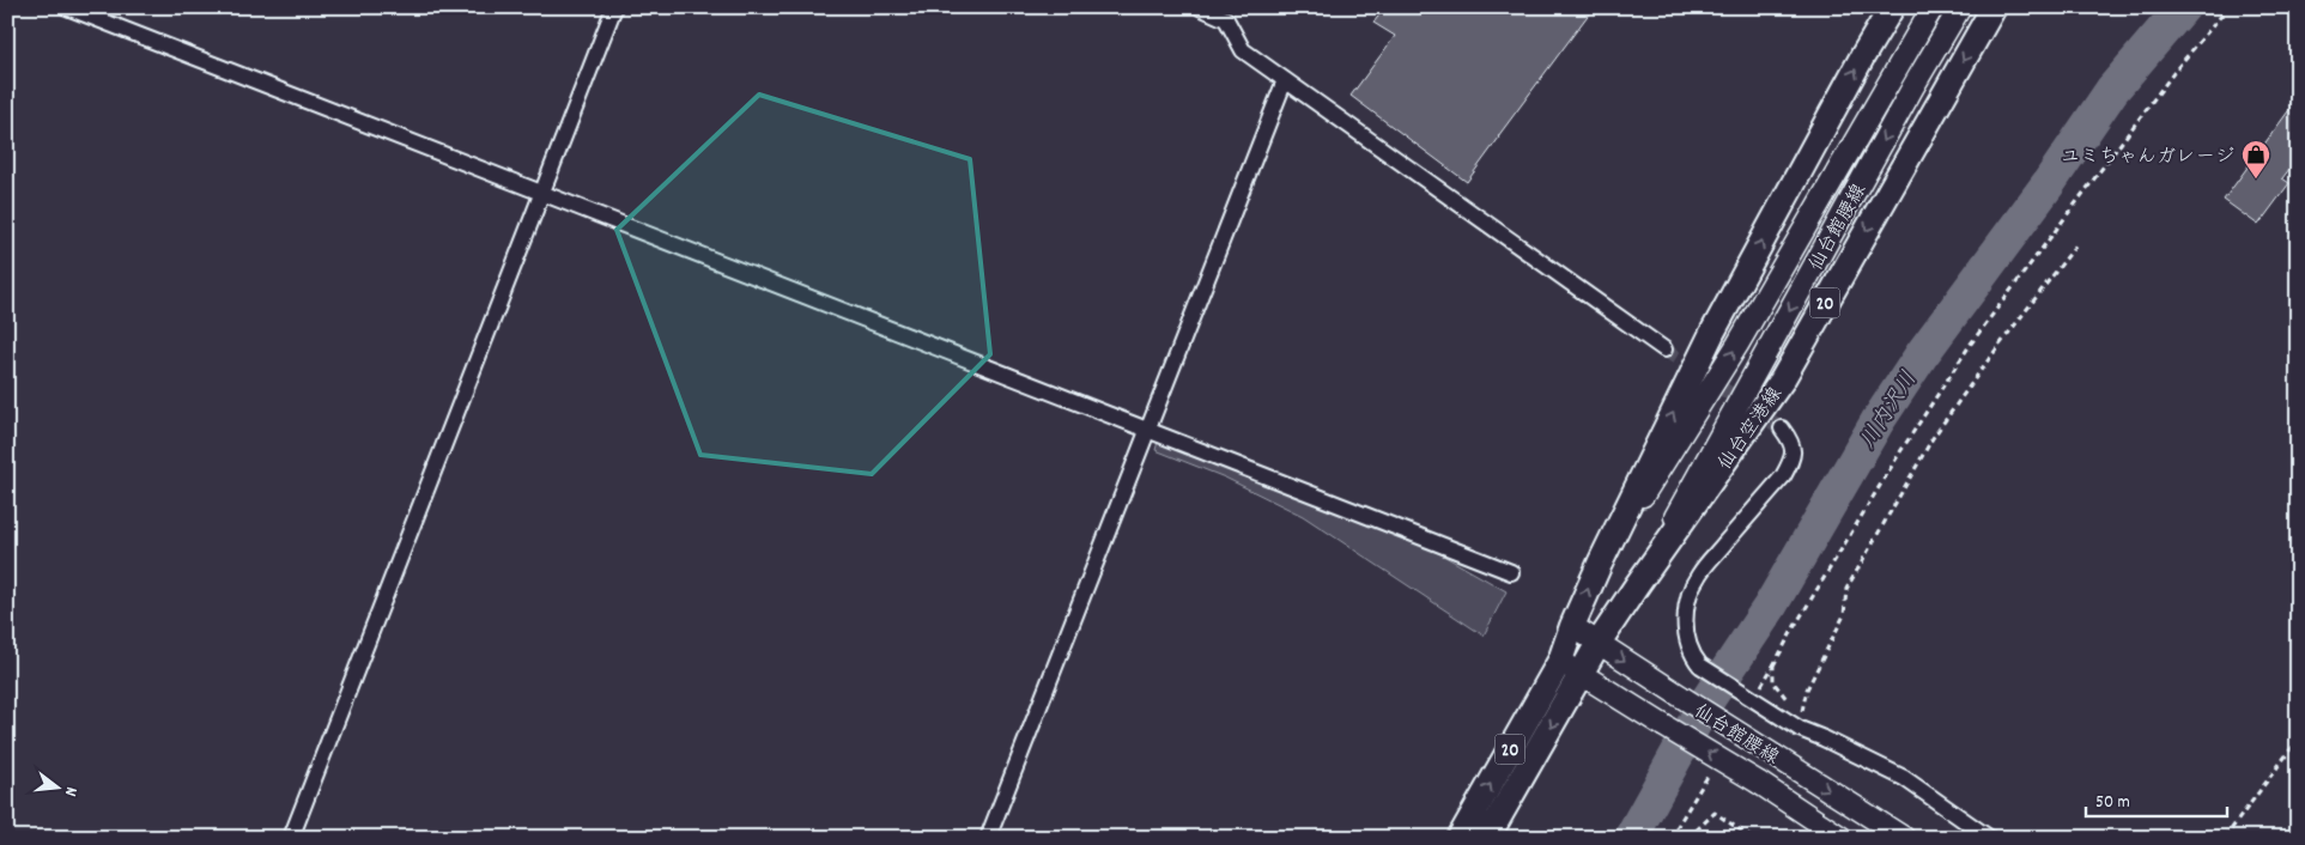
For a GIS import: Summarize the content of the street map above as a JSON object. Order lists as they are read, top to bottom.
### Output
{
  "streets": {
    "main road": ["仙台館腰線", "20", "仙台空港線"]
  },
  "crossings": [
    ["仙台館腰線", "20"],
    ["仙台館腰線", "仙台空港線"]
  ],
  "water": ["川内沢川"],
  "places": {
    "shop": ["ユミちゃんガレージ"]
  },
  "scale_bar": "50 m",
  "north": "right"
}
